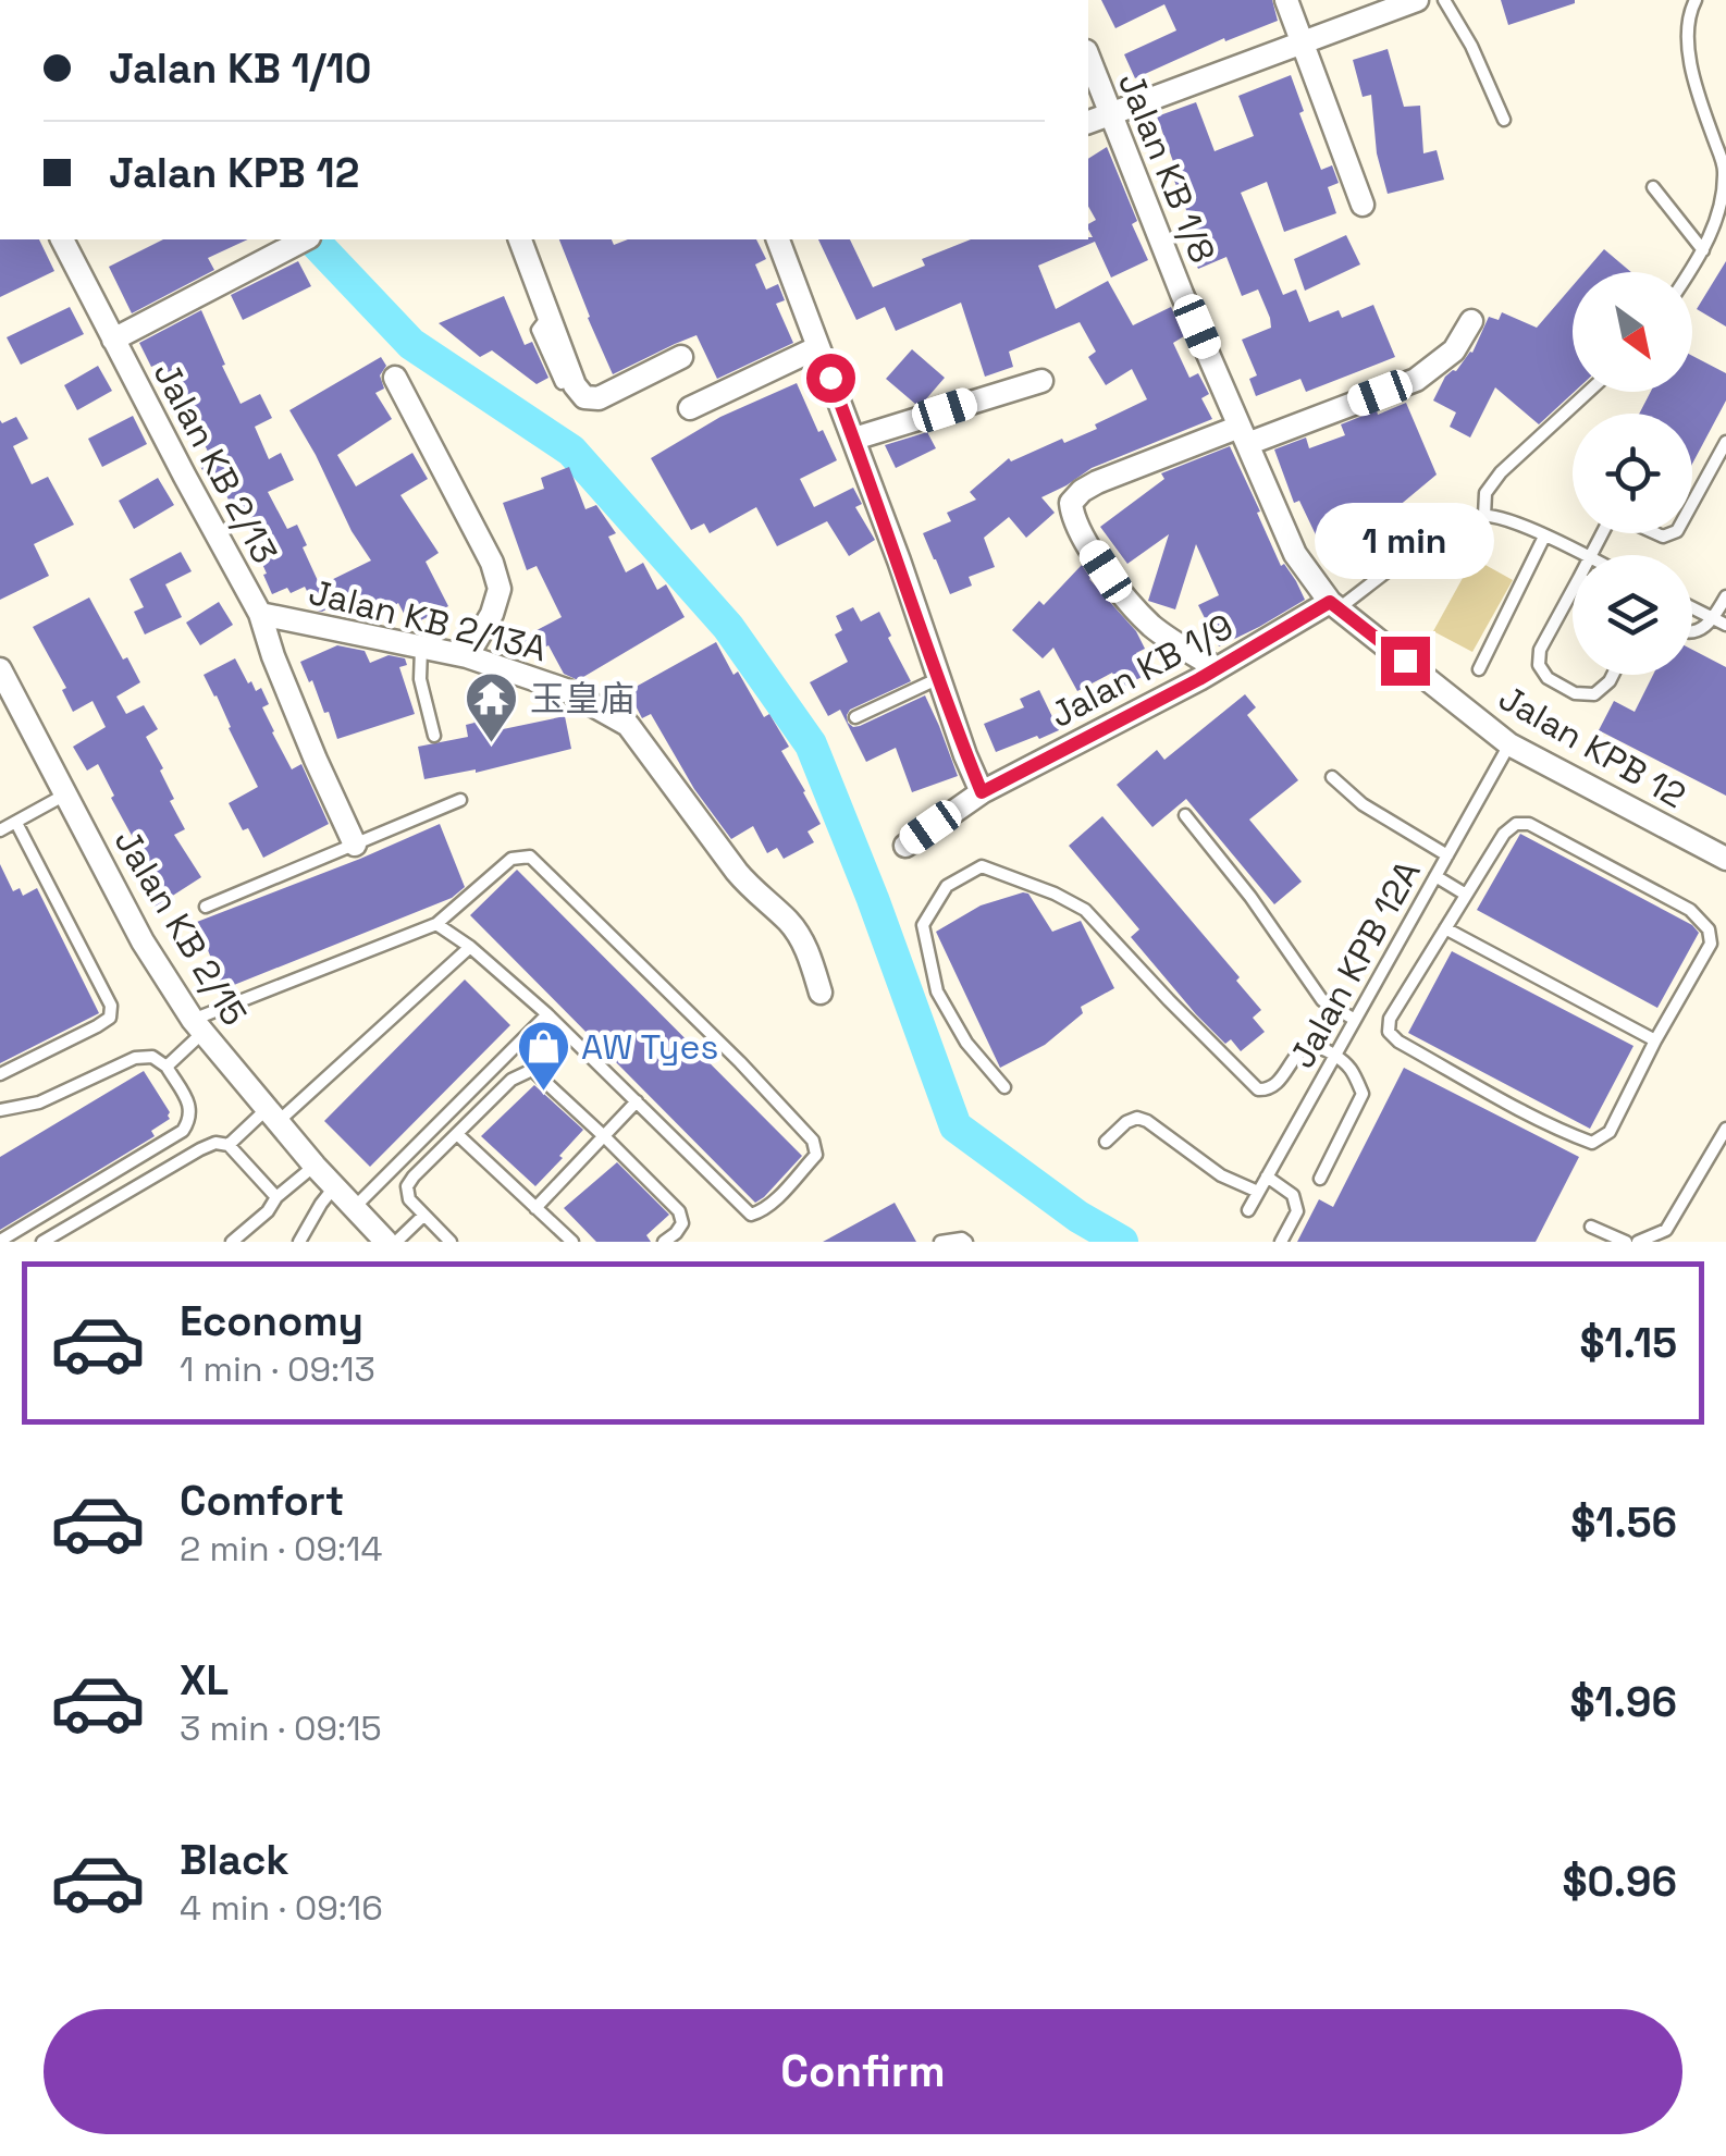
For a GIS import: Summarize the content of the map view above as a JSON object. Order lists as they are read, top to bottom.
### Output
{
  "streets": {
    "street": [
      "Jalan KB 1/8",
      "Jalan KB 2/13",
      "Jalan KB 2/13A",
      "Jalan KB 1/9",
      "Jalan KPB 12",
      "Jalan KB 2/15"
    ],
    "lane": ["Jalan KPB 12A"]
  },
  "crossings": [
    ["Jalan KB 1/8", "Jalan KB 1/9"],
    ["Jalan KB 1/8", "Jalan KPB 12"],
    ["Jalan KB 2/13", "Jalan KB 2/13A"],
    ["Jalan KB 1/9", "Jalan KPB 12"],
    ["Jalan KPB 12", "Jalan KPB 12A"]
  ],
  "places": {
    "temple": ["玉皇庙"],
    "shop": ["AW Tyes"]
  },
  "north": "bottom right",
  "page": {
    "banner": ["Jalan KB 1/10", "Jalan KPB 12"],
    "bubble": "1 min",
    "list": [
      {
        "name": "Economy",
        "note": "1 min · 09:13",
        "value": "$1.15"
      },
      {
        "name": "Comfort",
        "note": "2 min · 09:14",
        "value": "$1.56"
      },
      {
        "name": "XL",
        "note": "3 min · 09:15",
        "value": "$1.96"
      },
      {
        "name": "Black",
        "note": "4 min · 09:16",
        "value": "$0.96"
      }
    ],
    "buttons": "Confirm"
  }
}
